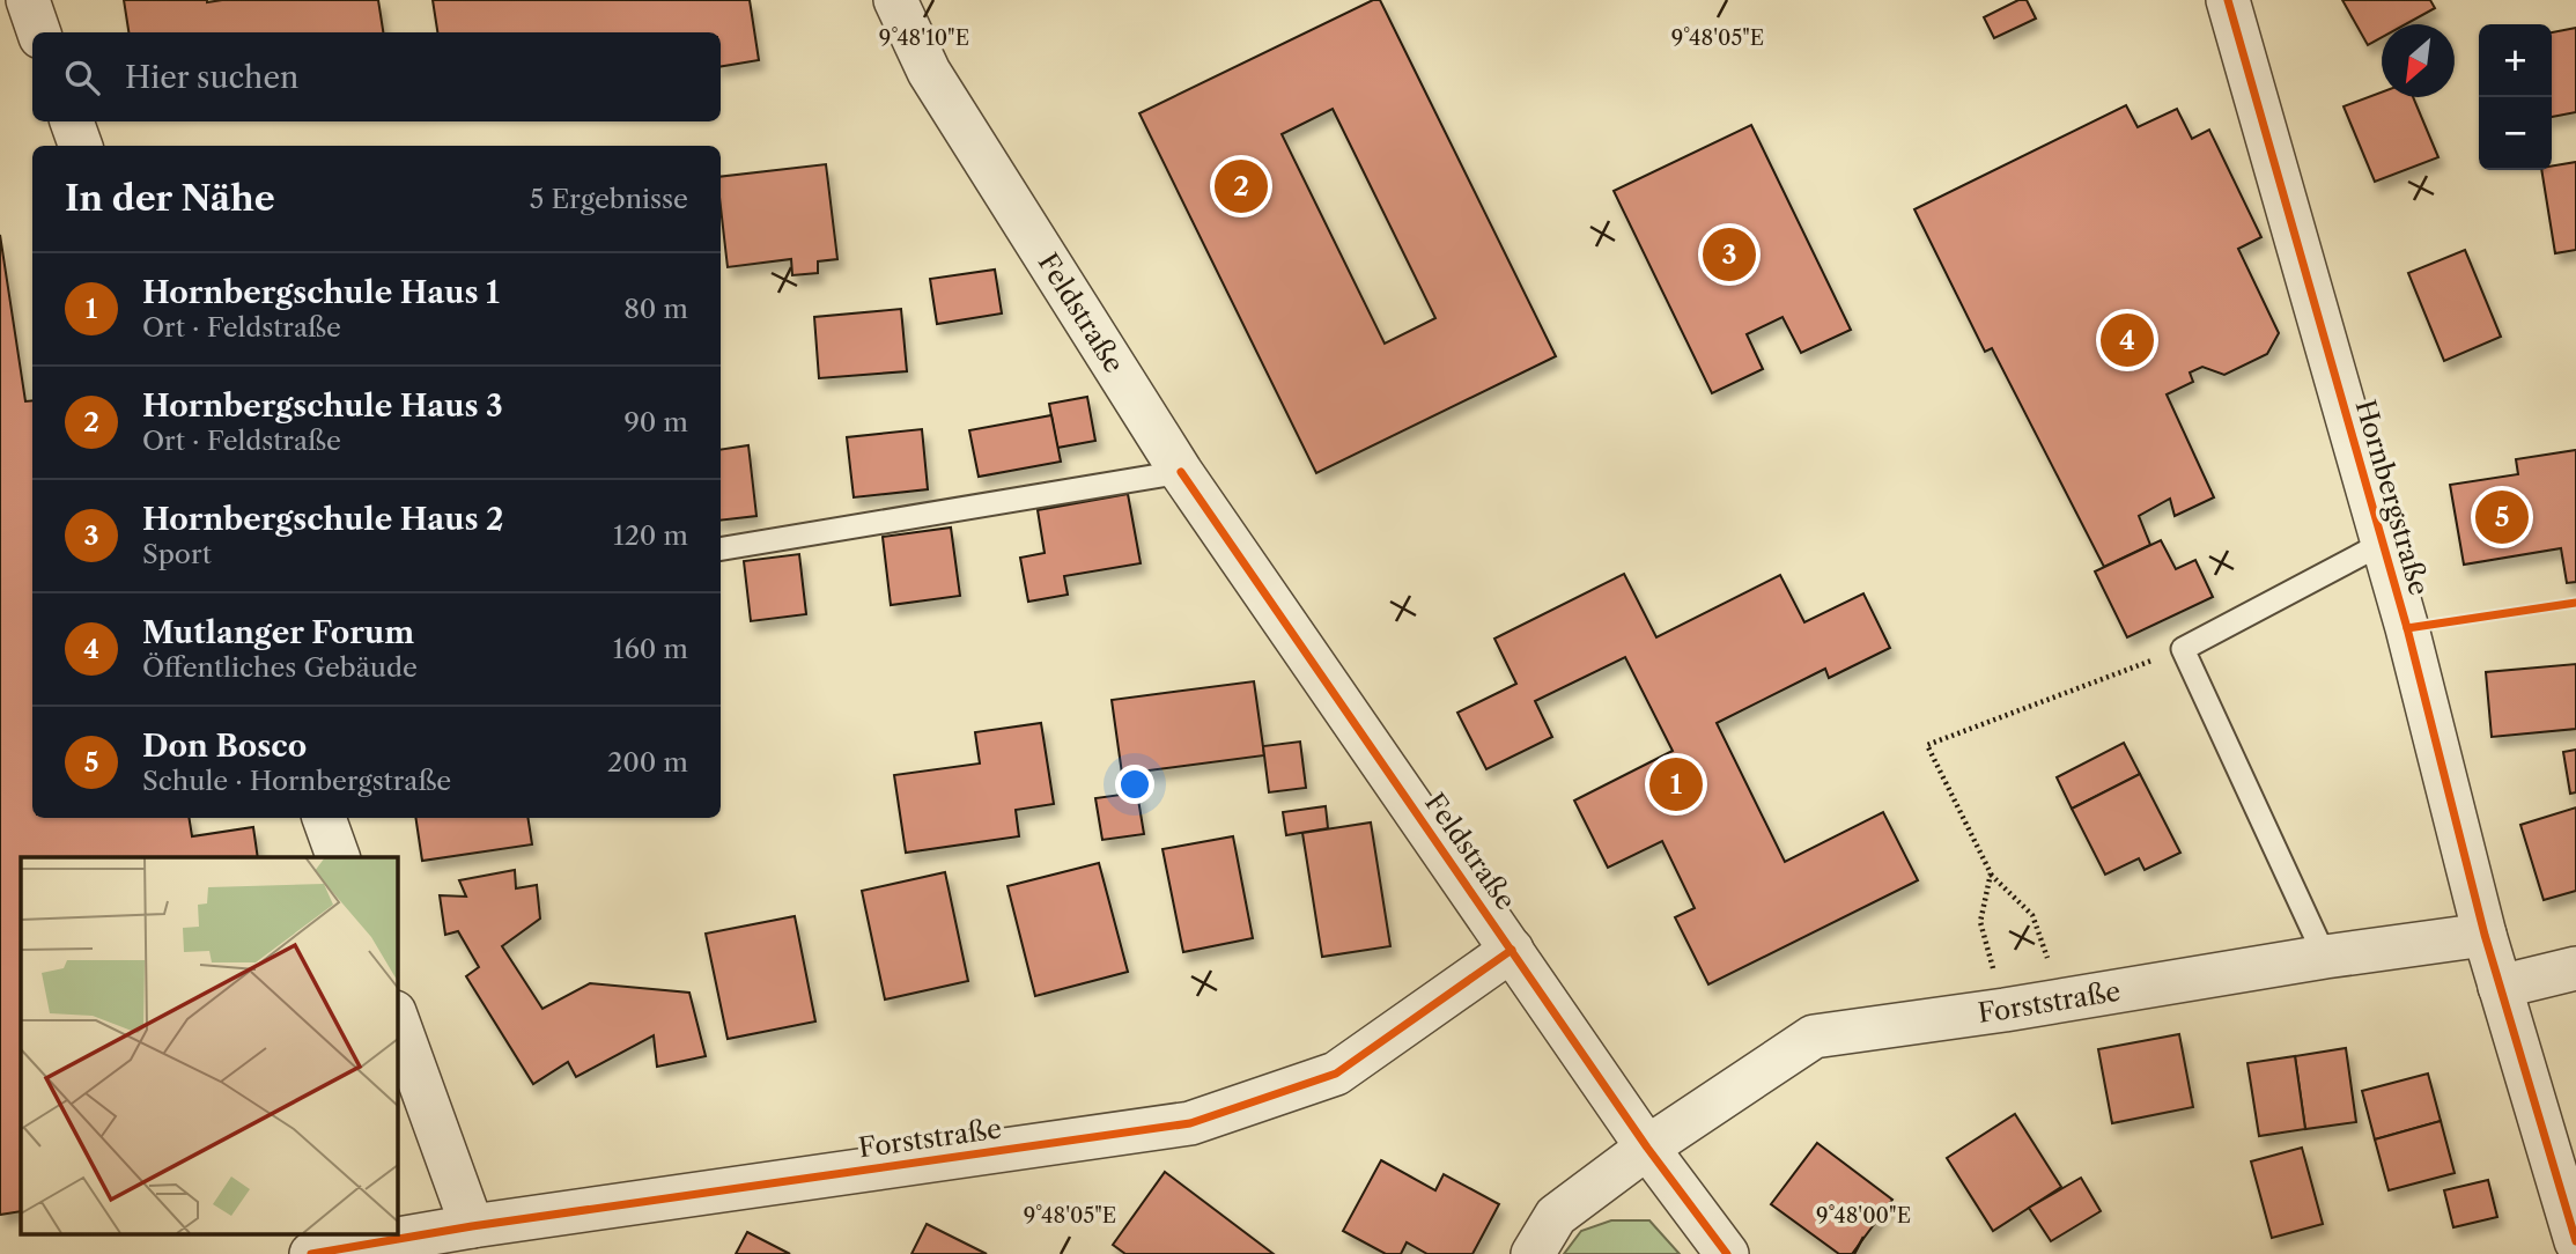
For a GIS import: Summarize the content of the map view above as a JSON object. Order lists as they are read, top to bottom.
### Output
{
  "streets": {
    "street": ["Feldstraße", "Hornbergstraße", "Forststraße"]
  },
  "crossings": [
    ["Feldstraße", "Forststraße"],
    ["Hornbergstraße", "Forststraße"]
  ],
  "north": "bottom left",
  "page": {
    "map_buttons": ["+", "−"],
    "search": "Hier suchen",
    "heading": ["In der Nähe", "5 Ergebnisse"],
    "pins": [
      "2",
      "3",
      "4",
      "5",
      "1"
    ],
    "list": [
      {
        "mark": "1",
        "name": "Hornbergschule Haus 1",
        "note": "Ort · Feldstraße",
        "value": "80 m"
      },
      {
        "mark": "2",
        "name": "Hornbergschule Haus 3",
        "note": "Ort · Feldstraße",
        "value": "90 m"
      },
      {
        "mark": "3",
        "name": "Hornbergschule Haus 2",
        "note": "Sport",
        "value": "120 m"
      },
      {
        "mark": "4",
        "name": "Mutlanger Forum",
        "note": "Öffentliches Gebäude",
        "value": "160 m"
      },
      {
        "mark": "5",
        "name": "Don Bosco",
        "note": "Schule · Hornbergstraße",
        "value": "200 m"
      }
    ]
  },
  "coordinates": ["9°48'10\"E", "9°48'05\"E", "9°48'00\"E"]
}
